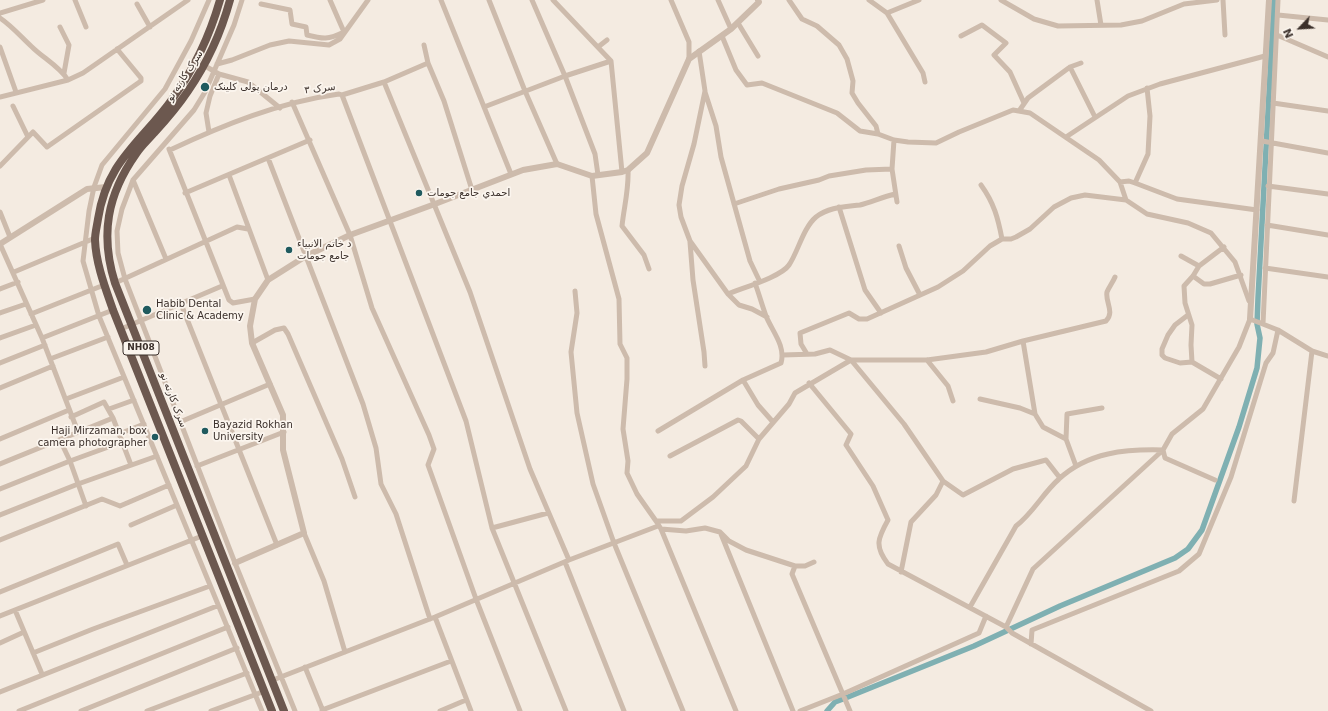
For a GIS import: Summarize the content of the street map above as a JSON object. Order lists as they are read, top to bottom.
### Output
{
  "streets": {
    "highway": ["سرک کارته نو", "NH08"],
    "street": ["سرک ۳"]
  },
  "places": [
    "درمان پولی کلینک",
    "احمدي جامع جومات",
    "د خاتم الانبیاء جامع جومات",
    "Habib Dental Clinic & Academy",
    "Bayazid Rokhan University",
    "Haji Mirzaman, box camera photographer"
  ],
  "north": "bottom left"
}
